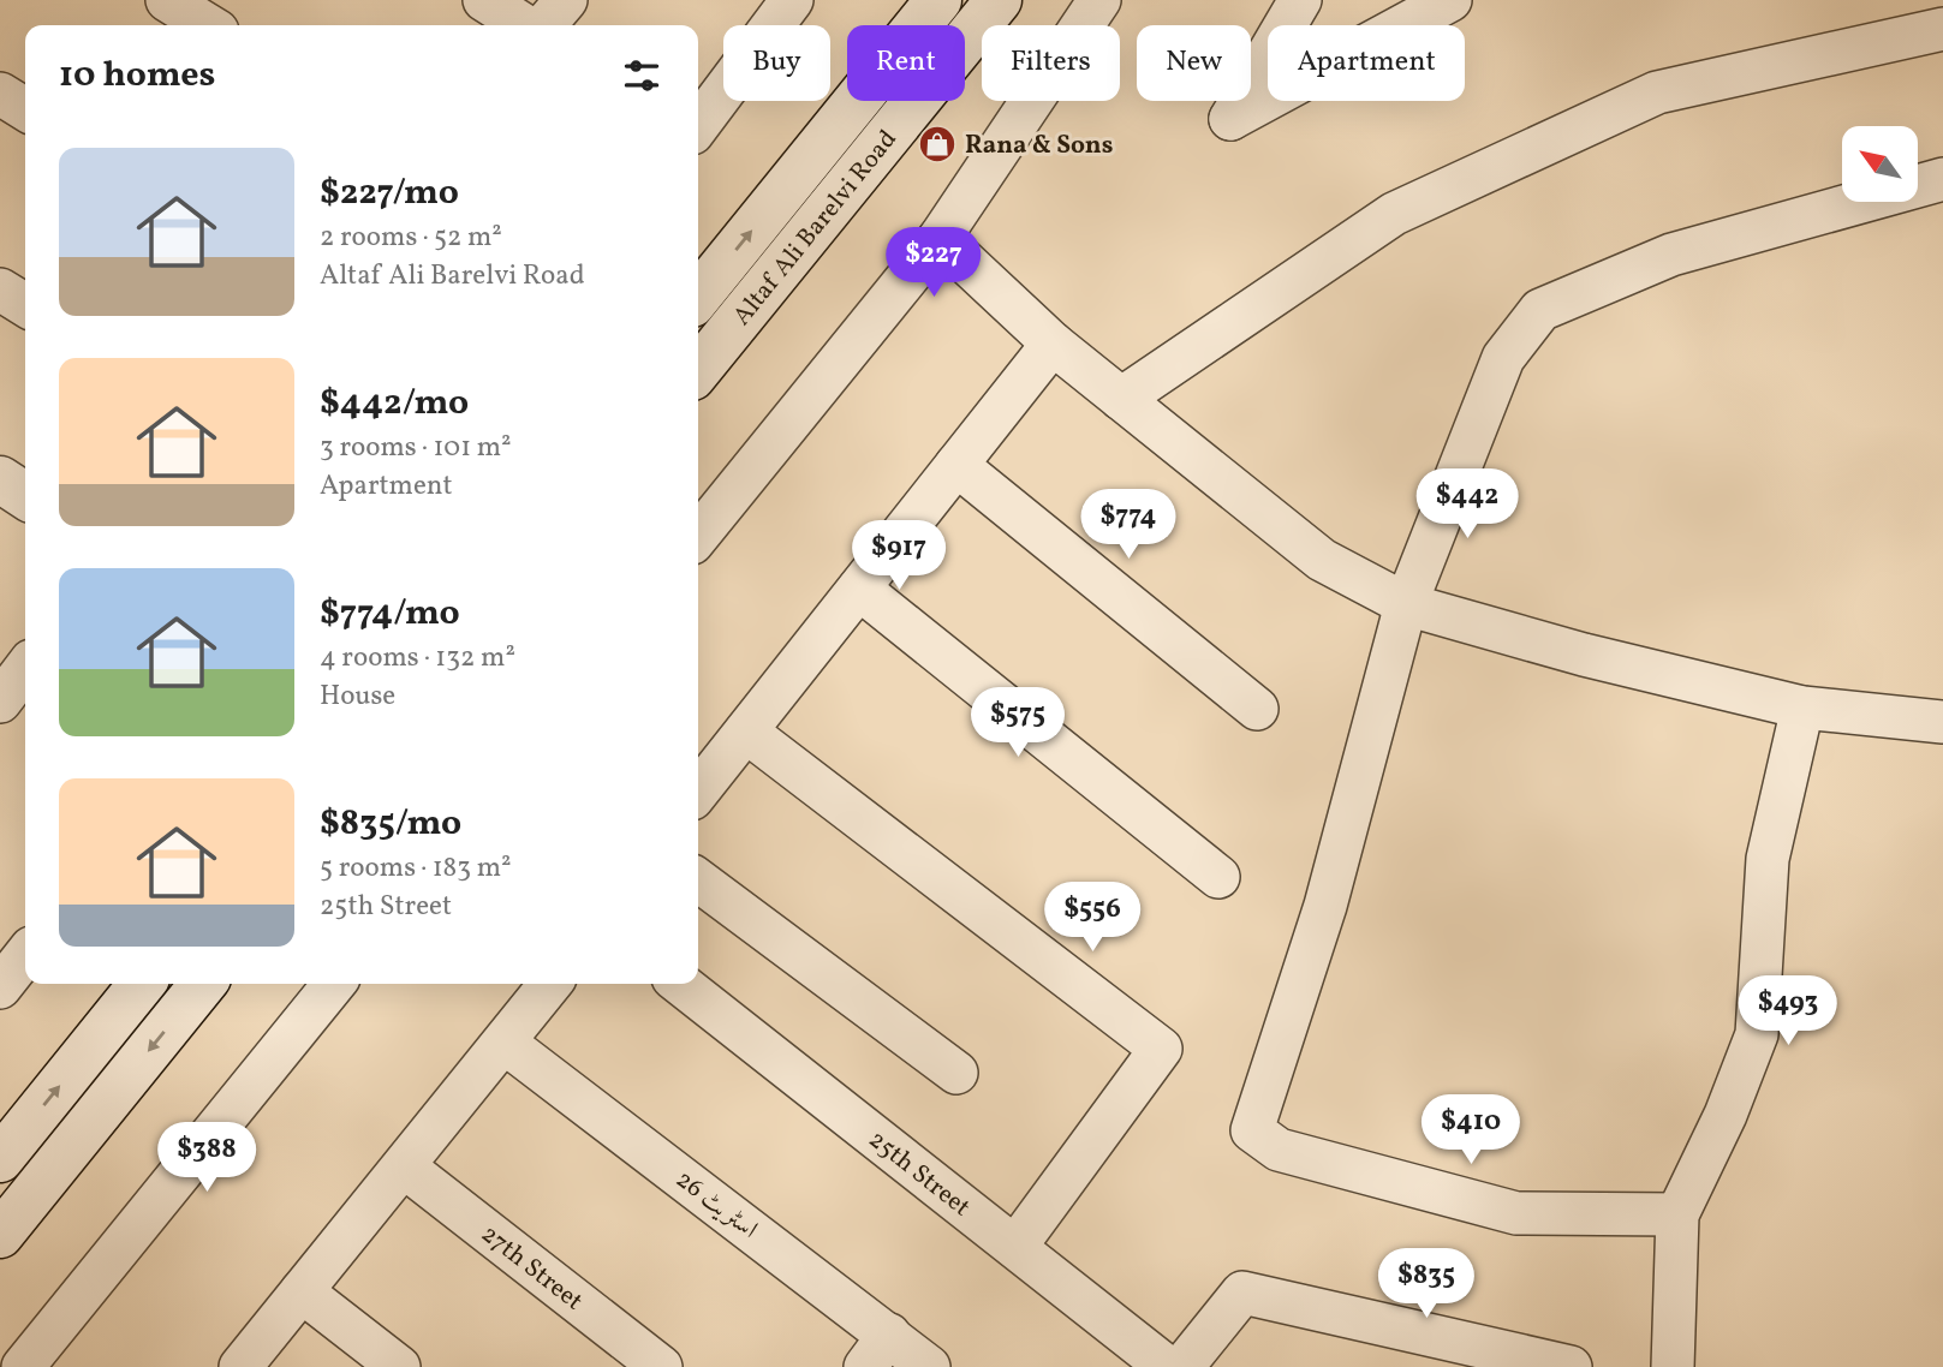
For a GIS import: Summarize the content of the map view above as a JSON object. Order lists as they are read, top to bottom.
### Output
{
  "streets": {
    "main road": ["Altaf Ali Barelvi Road"],
    "street": ["25th Street", "اسٹریٹ 26", "27th Street"]
  },
  "places": {
    "shop": ["Rana & Sons"]
  },
  "north": "top left",
  "page": {
    "chip": [
      "Buy",
      "Rent",
      "Filters",
      "New",
      "Apartment"
    ],
    "heading": "10 homes",
    "list": [
      {
        "name": "$227/mo",
        "note": "2 rooms · 52 m² · Altaf Ali Barelvi Road"
      },
      {
        "name": "$442/mo",
        "note": "3 rooms · 101 m² · Apartment"
      },
      {
        "name": "$774/mo",
        "note": "4 rooms · 132 m² · House"
      },
      {
        "name": "$835/mo",
        "note": "5 rooms · 183 m² · 25th Street"
      }
    ],
    "price": [
      "$227",
      "$442",
      "$774",
      "$917",
      "$575",
      "$556",
      "$493",
      "$410",
      "$388",
      "$835"
    ]
  }
}
